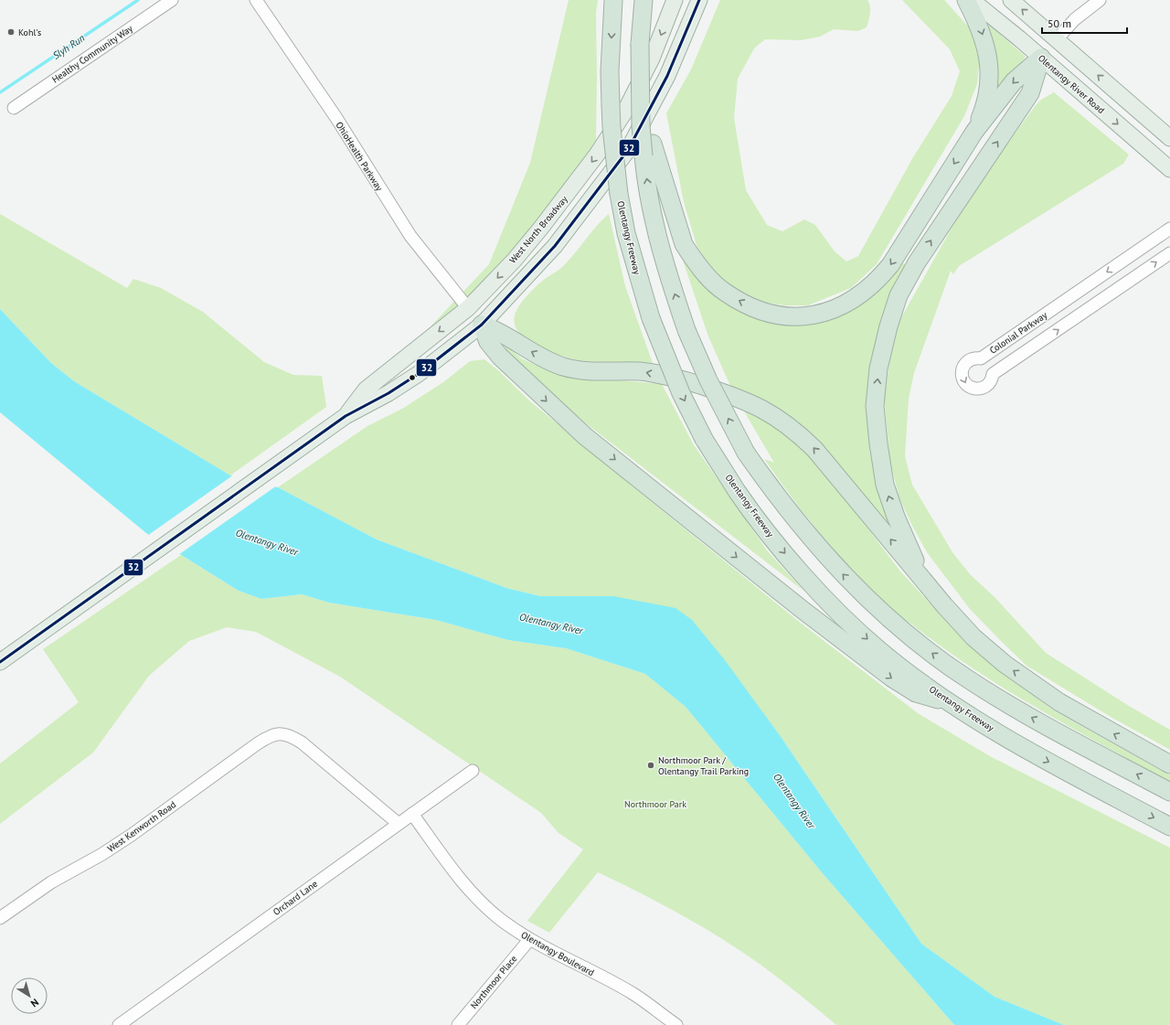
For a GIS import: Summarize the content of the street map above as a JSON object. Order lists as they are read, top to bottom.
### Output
{
  "streets": {
    "highway": ["Olentangy Freeway"],
    "main road": ["Olentangy River Road", "West North Broadway"],
    "street": [
      "Healthy Community Way",
      "OhioHealth Parkway",
      "Colonial Parkway",
      "West Kenworth Road",
      "Orchard Lane",
      "Olentangy Boulevard",
      "Northmoor Place"
    ]
  },
  "crossings": [
    ["OhioHealth Parkway", "West North Broadway"],
    ["West Kenworth Road", "Orchard Lane"],
    ["Orchard Lane", "Olentangy Boulevard"],
    ["Olentangy Boulevard", "Northmoor Place"]
  ],
  "water": ["Slyh Run", "Olentangy River"],
  "parks": ["Northmoor Park"],
  "places": ["Kohl's", "Northmoor Park / Olentangy Trail Parking"],
  "lines": ["transit line 32"],
  "scale_bar": "50 m",
  "north": "bottom right"
}
